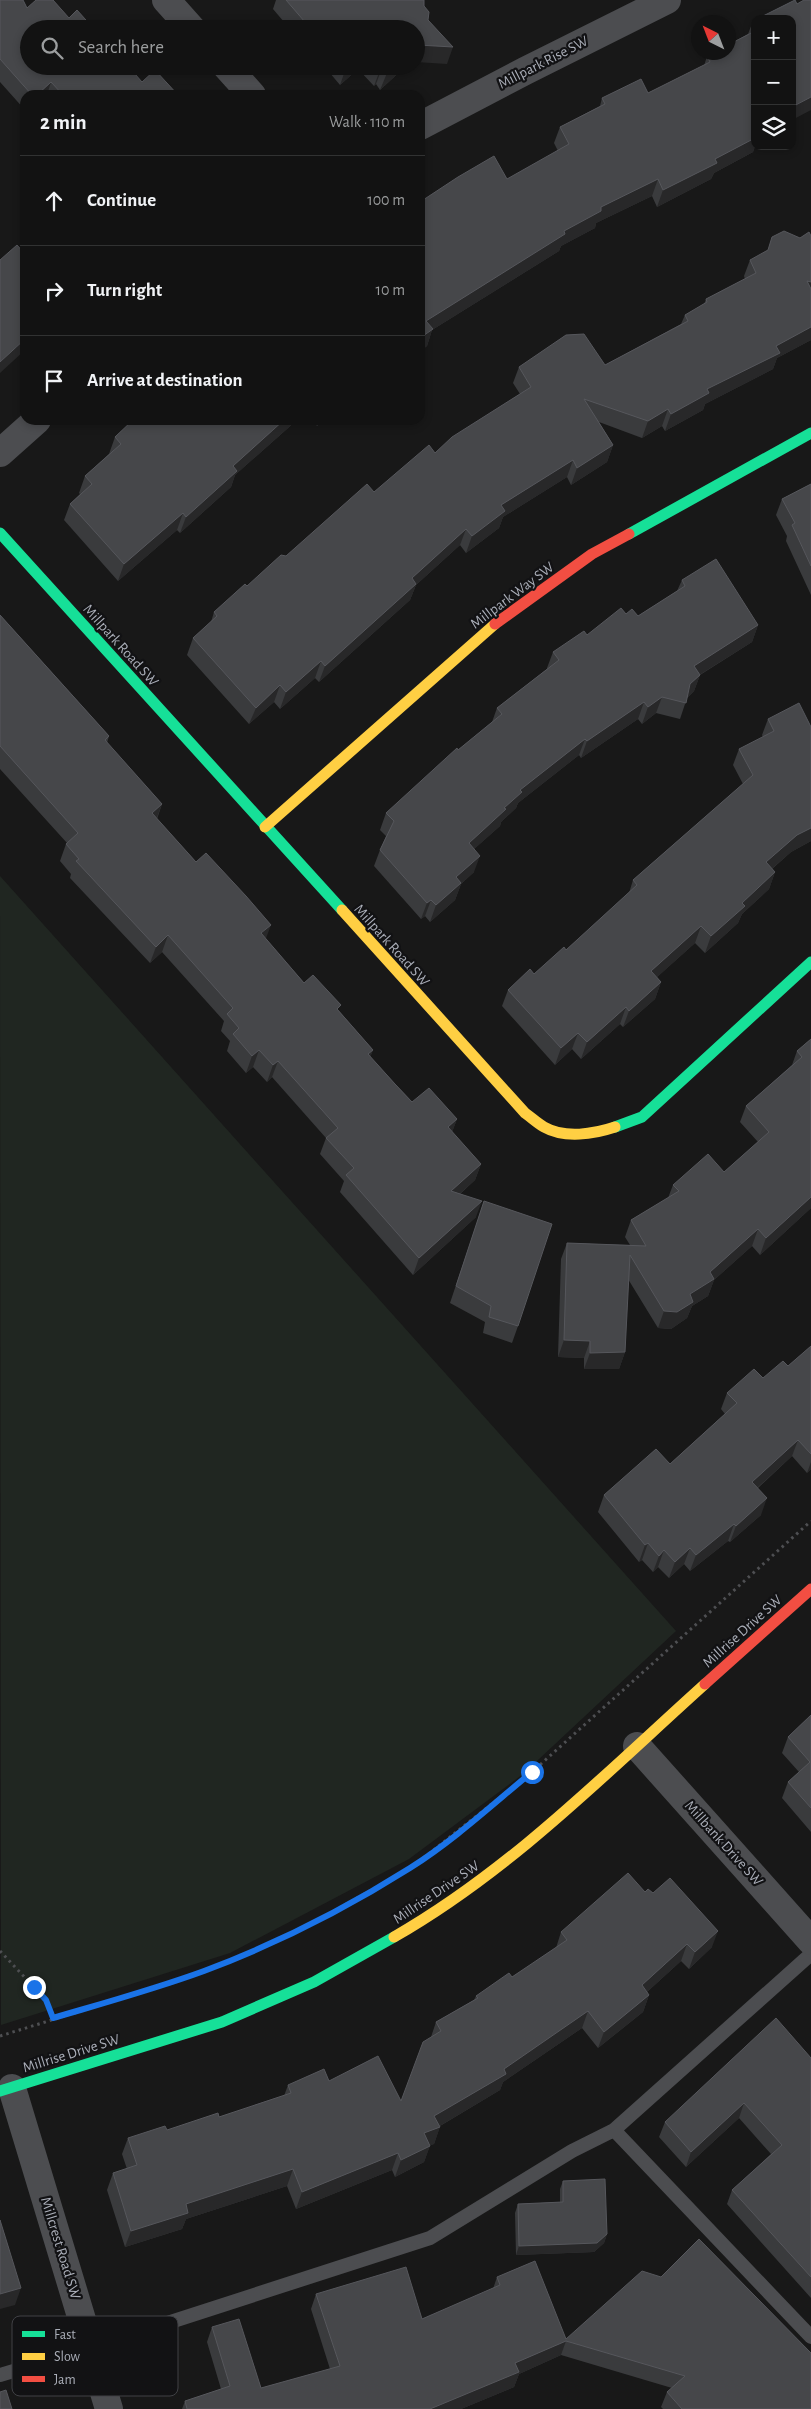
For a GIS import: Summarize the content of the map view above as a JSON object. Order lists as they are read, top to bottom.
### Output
{
  "streets": {
    "street": [
      "Millpark Rise SW",
      "Millpark Way SW",
      "Millpark Road SW",
      "Millrise Drive SW",
      "Millbank Drive SW",
      "Millcrest Road SW"
    ]
  },
  "crossings": [
    ["Millpark Way SW", "Millpark Road SW"],
    ["Millrise Drive SW", "Millbank Drive SW"],
    ["Millrise Drive SW", "Millcrest Road SW"]
  ],
  "legend": ["Fast", "Slow", "Jam"],
  "north": "top left",
  "page": {
    "map_buttons": ["+", "−"],
    "search": "Search here",
    "heading": ["2 min", "Walk · 110 m"],
    "list": [
      ["Continue", "100 m"],
      ["Turn right", "10 m"],
      "Arrive at destination"
    ]
  }
}
